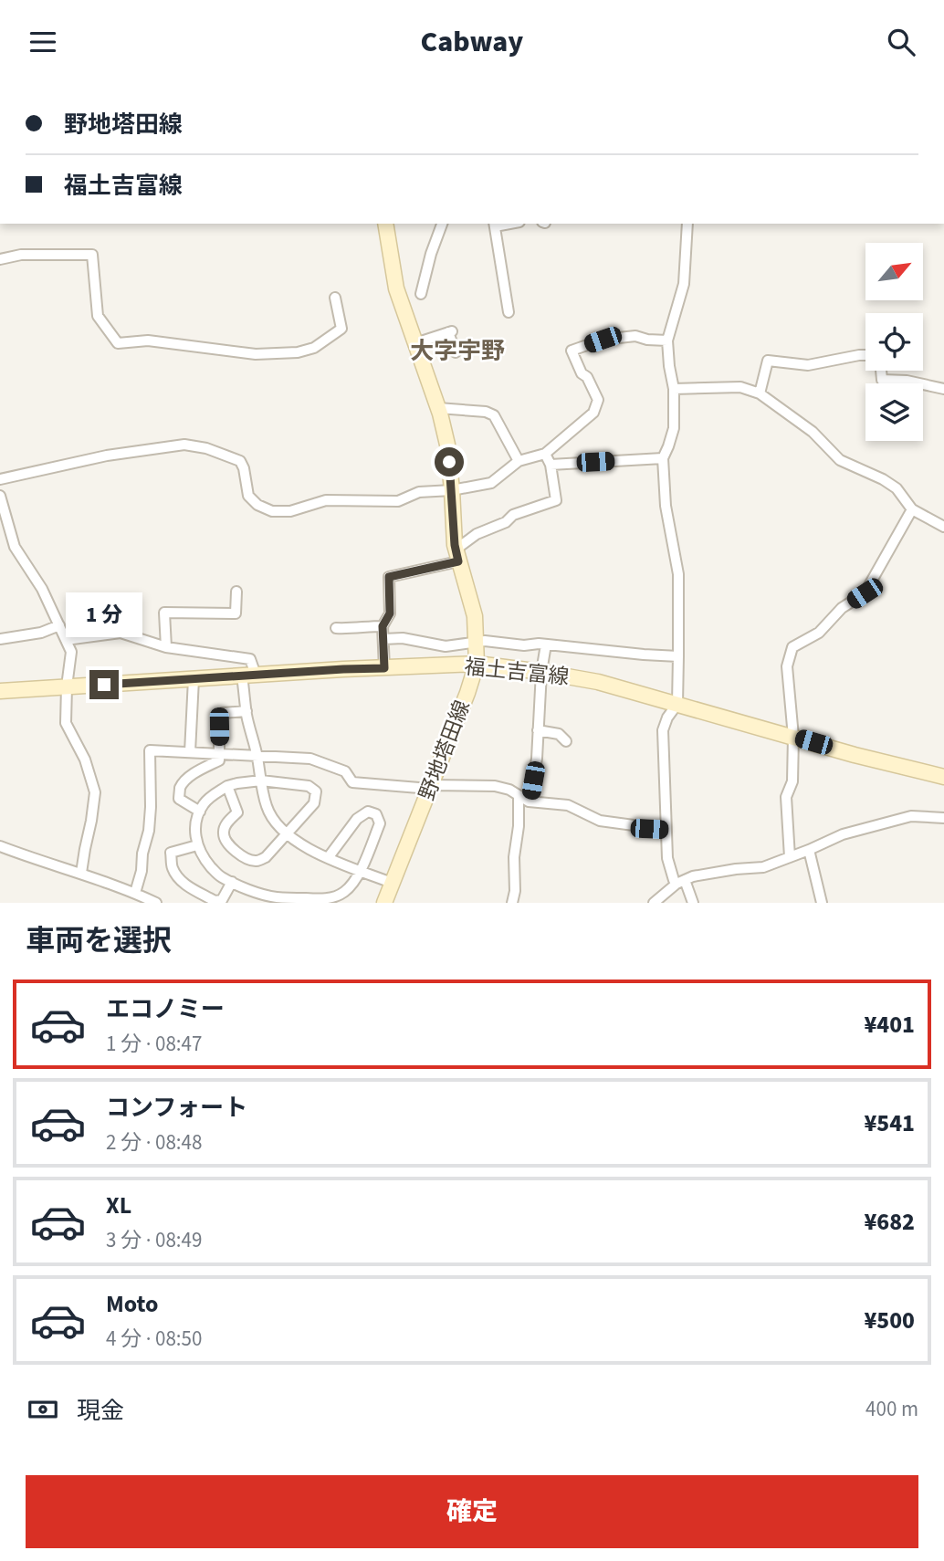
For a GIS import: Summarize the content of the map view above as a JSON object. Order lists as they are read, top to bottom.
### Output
{
  "streets": {
    "main road": ["福土吉富線", "野地塔田線"]
  },
  "crossings": [
    ["福土吉富線", "野地塔田線"]
  ],
  "districts": ["大字宇野"],
  "north": "top right",
  "page": {
    "header": "Cabway",
    "banner": ["野地塔田線", "福土吉富線"],
    "bubble": "1 分",
    "heading": "車両を選択",
    "list": [
      {
        "name": "エコノミー",
        "note": "1 分 · 08:47",
        "value": "¥401"
      },
      {
        "name": "コンフォート",
        "note": "2 分 · 08:48",
        "value": "¥541"
      },
      {
        "name": "XL",
        "note": "3 分 · 08:49",
        "value": "¥682"
      },
      {
        "name": "Moto",
        "note": "4 分 · 08:50",
        "value": "¥500"
      }
    ],
    "pay": ["現金", "400 m"],
    "buttons": "確定"
  }
}
